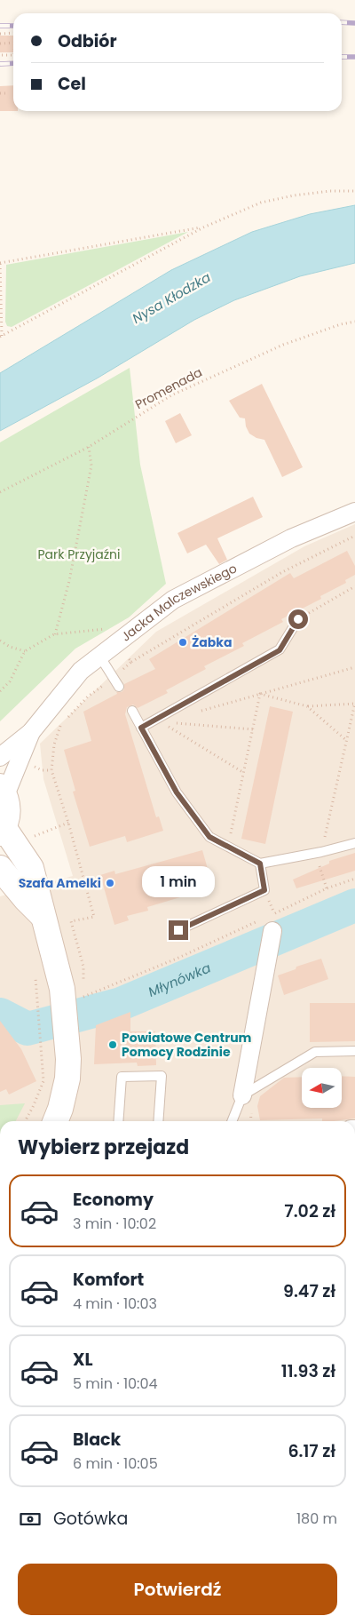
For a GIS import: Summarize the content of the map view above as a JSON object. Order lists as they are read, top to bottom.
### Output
{
  "streets": {
    "street": ["Jacka Malczewskiego"],
    "path": ["Promenada"]
  },
  "water": ["Nysa Kłodzka", "Młynówka"],
  "parks": ["Park Przyjaźni"],
  "places": ["Żabka", "Szafa Amelki", "Powiatowe Centrum Pomocy Rodzinie"],
  "north": "left",
  "page": {
    "banner": ["Odbiór", "Cel"],
    "bubble": "1 min",
    "heading": "Wybierz przejazd",
    "list": [
      {
        "name": "Economy",
        "note": "3 min · 10:02",
        "value": "7.02 zł"
      },
      {
        "name": "Komfort",
        "note": "4 min · 10:03",
        "value": "9.47 zł"
      },
      {
        "name": "XL",
        "note": "5 min · 10:04",
        "value": "11.93 zł"
      },
      {
        "name": "Black",
        "note": "6 min · 10:05",
        "value": "6.17 zł"
      }
    ],
    "pay": ["Gotówka", "180 m"],
    "buttons": "Potwierdź"
  }
}
